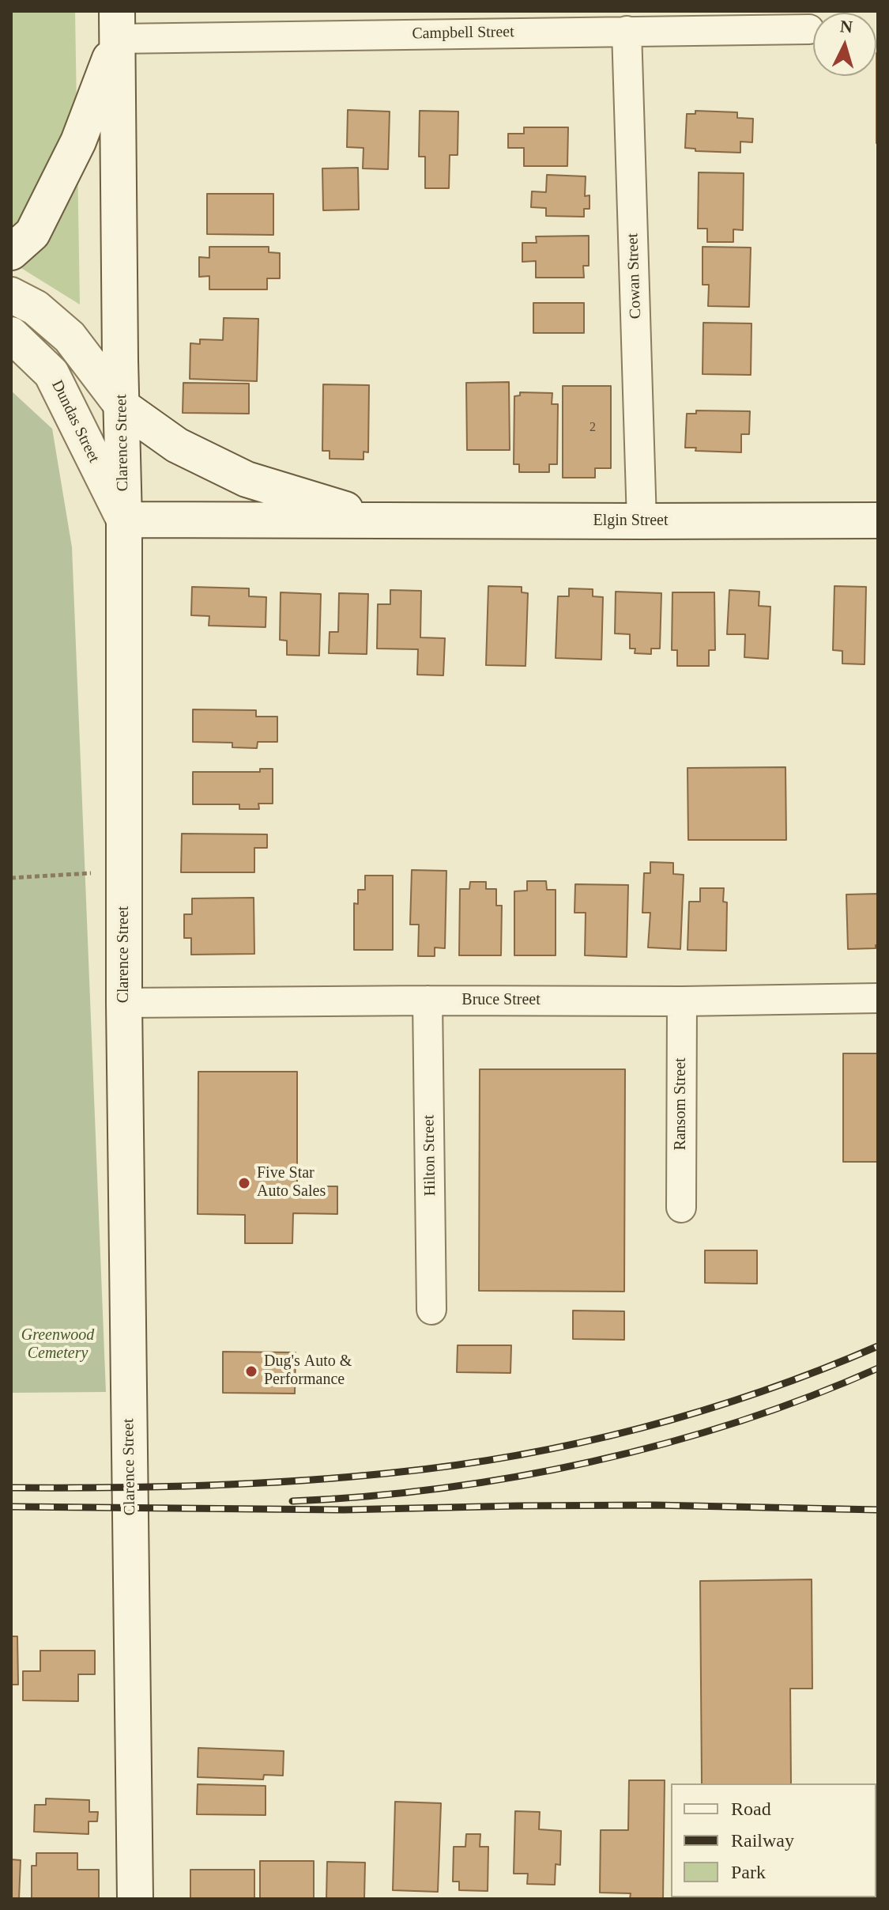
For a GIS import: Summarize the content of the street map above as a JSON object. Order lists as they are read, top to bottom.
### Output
{
  "streets": {
    "main road": ["Dundas Street", "Clarence Street", "Elgin Street"],
    "street": [
      "Campbell Street",
      "Cowan Street",
      "Bruce Street",
      "Ransom Street",
      "Hilton Street"
    ]
  },
  "crossings": [
    ["Campbell Street", "Cowan Street"],
    ["Campbell Street", "Clarence Street"],
    ["Cowan Street", "Elgin Street"],
    ["Dundas Street", "Clarence Street"],
    ["Dundas Street", "Elgin Street"],
    ["Clarence Street", "Elgin Street"],
    ["Clarence Street", "Bruce Street"],
    ["Bruce Street", "Ransom Street"],
    ["Bruce Street", "Hilton Street"]
  ],
  "parks": ["Greenwood Cemetery"],
  "places": ["Five Star Auto Sales", "Dug's Auto & Performance"],
  "house_numbers": ["2"],
  "legend": ["Road", "Railway", "Park"],
  "north": "top"
}
